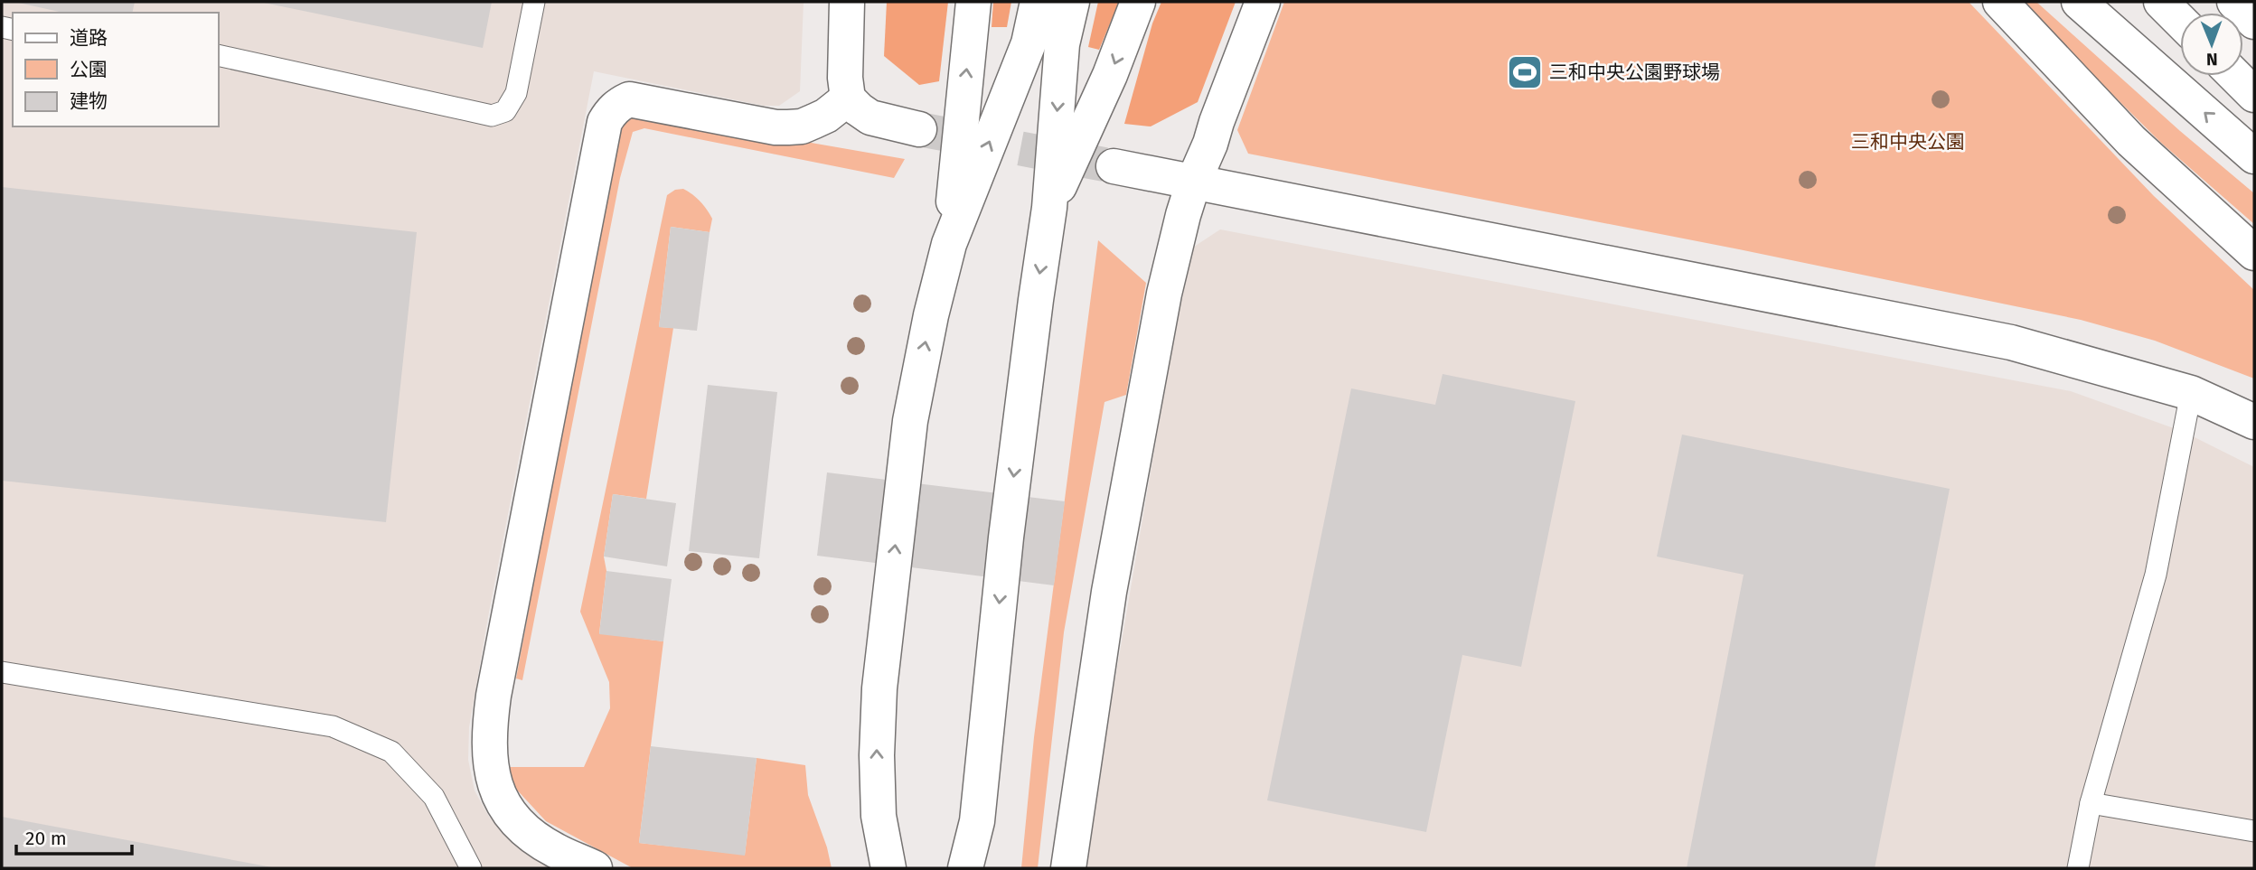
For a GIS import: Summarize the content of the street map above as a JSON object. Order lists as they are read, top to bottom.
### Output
{
  "parks": ["三和中央公園"],
  "places": {
    "sports": ["三和中央公園野球場"]
  },
  "legend": ["道路", "公園", "建物"],
  "scale_bar": "20 m",
  "north": "bottom"
}
